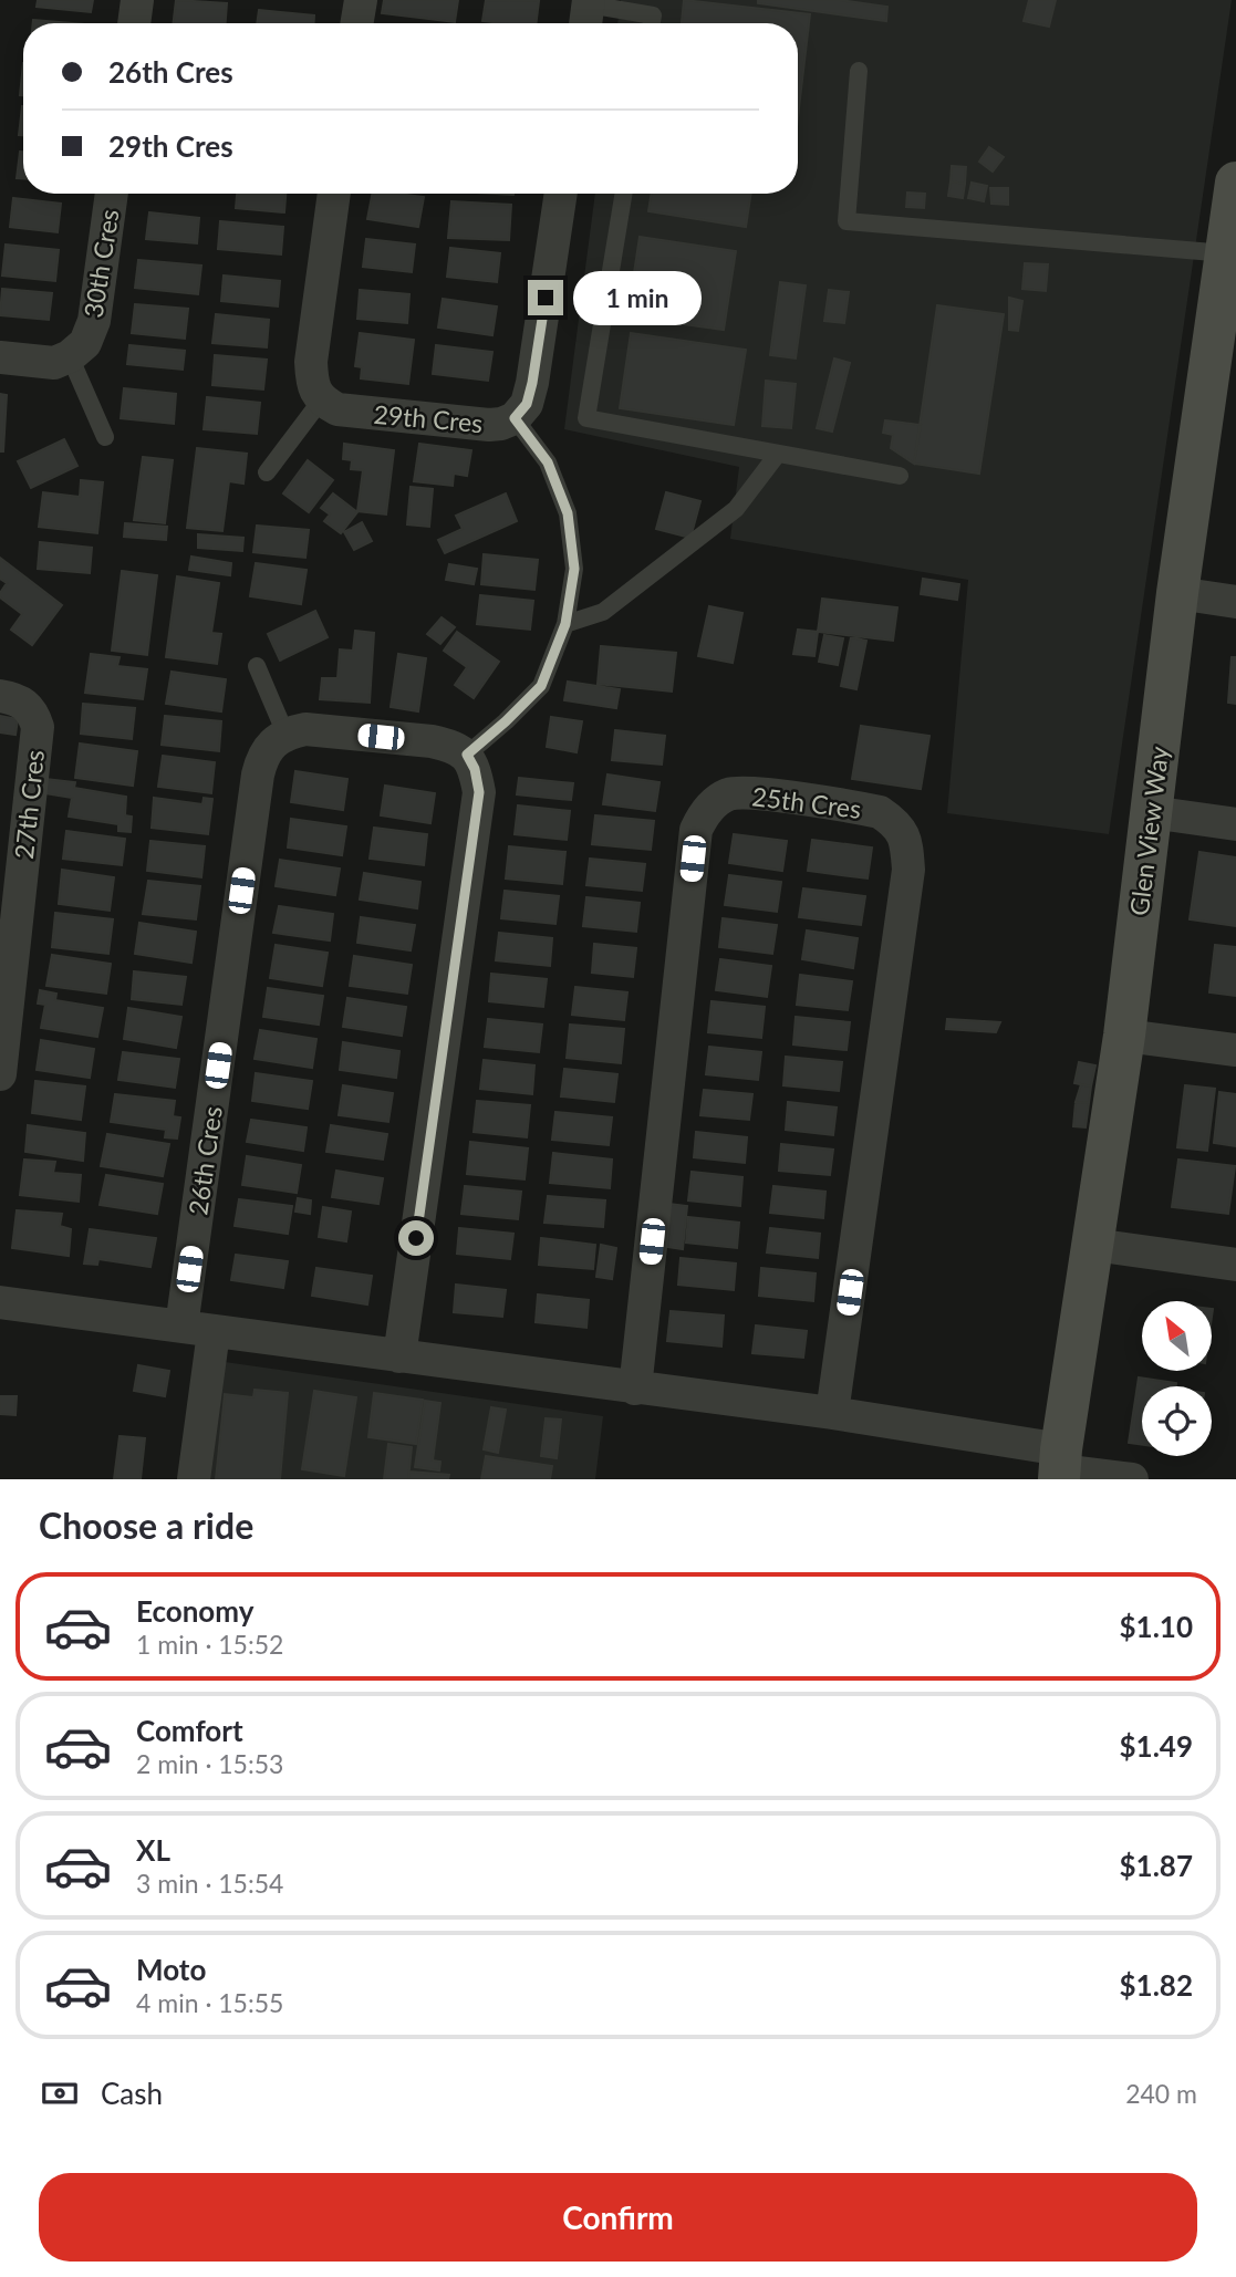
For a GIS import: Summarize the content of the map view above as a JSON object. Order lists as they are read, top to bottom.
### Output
{
  "streets": {
    "street": [
      "30th Cres",
      "29th Cres",
      "25th Cres",
      "27th Cres",
      "Glen View Way",
      "26th Cres"
    ]
  },
  "north": "top left",
  "page": {
    "banner": ["26th Cres", "29th Cres"],
    "bubble": "1 min",
    "heading": "Choose a ride",
    "list": [
      {
        "name": "Economy",
        "note": "1 min · 15:52",
        "value": "$1.10"
      },
      {
        "name": "Comfort",
        "note": "2 min · 15:53",
        "value": "$1.49"
      },
      {
        "name": "XL",
        "note": "3 min · 15:54",
        "value": "$1.87"
      },
      {
        "name": "Moto",
        "note": "4 min · 15:55",
        "value": "$1.82"
      }
    ],
    "pay": ["Cash", "240 m"],
    "buttons": "Confirm"
  }
}
